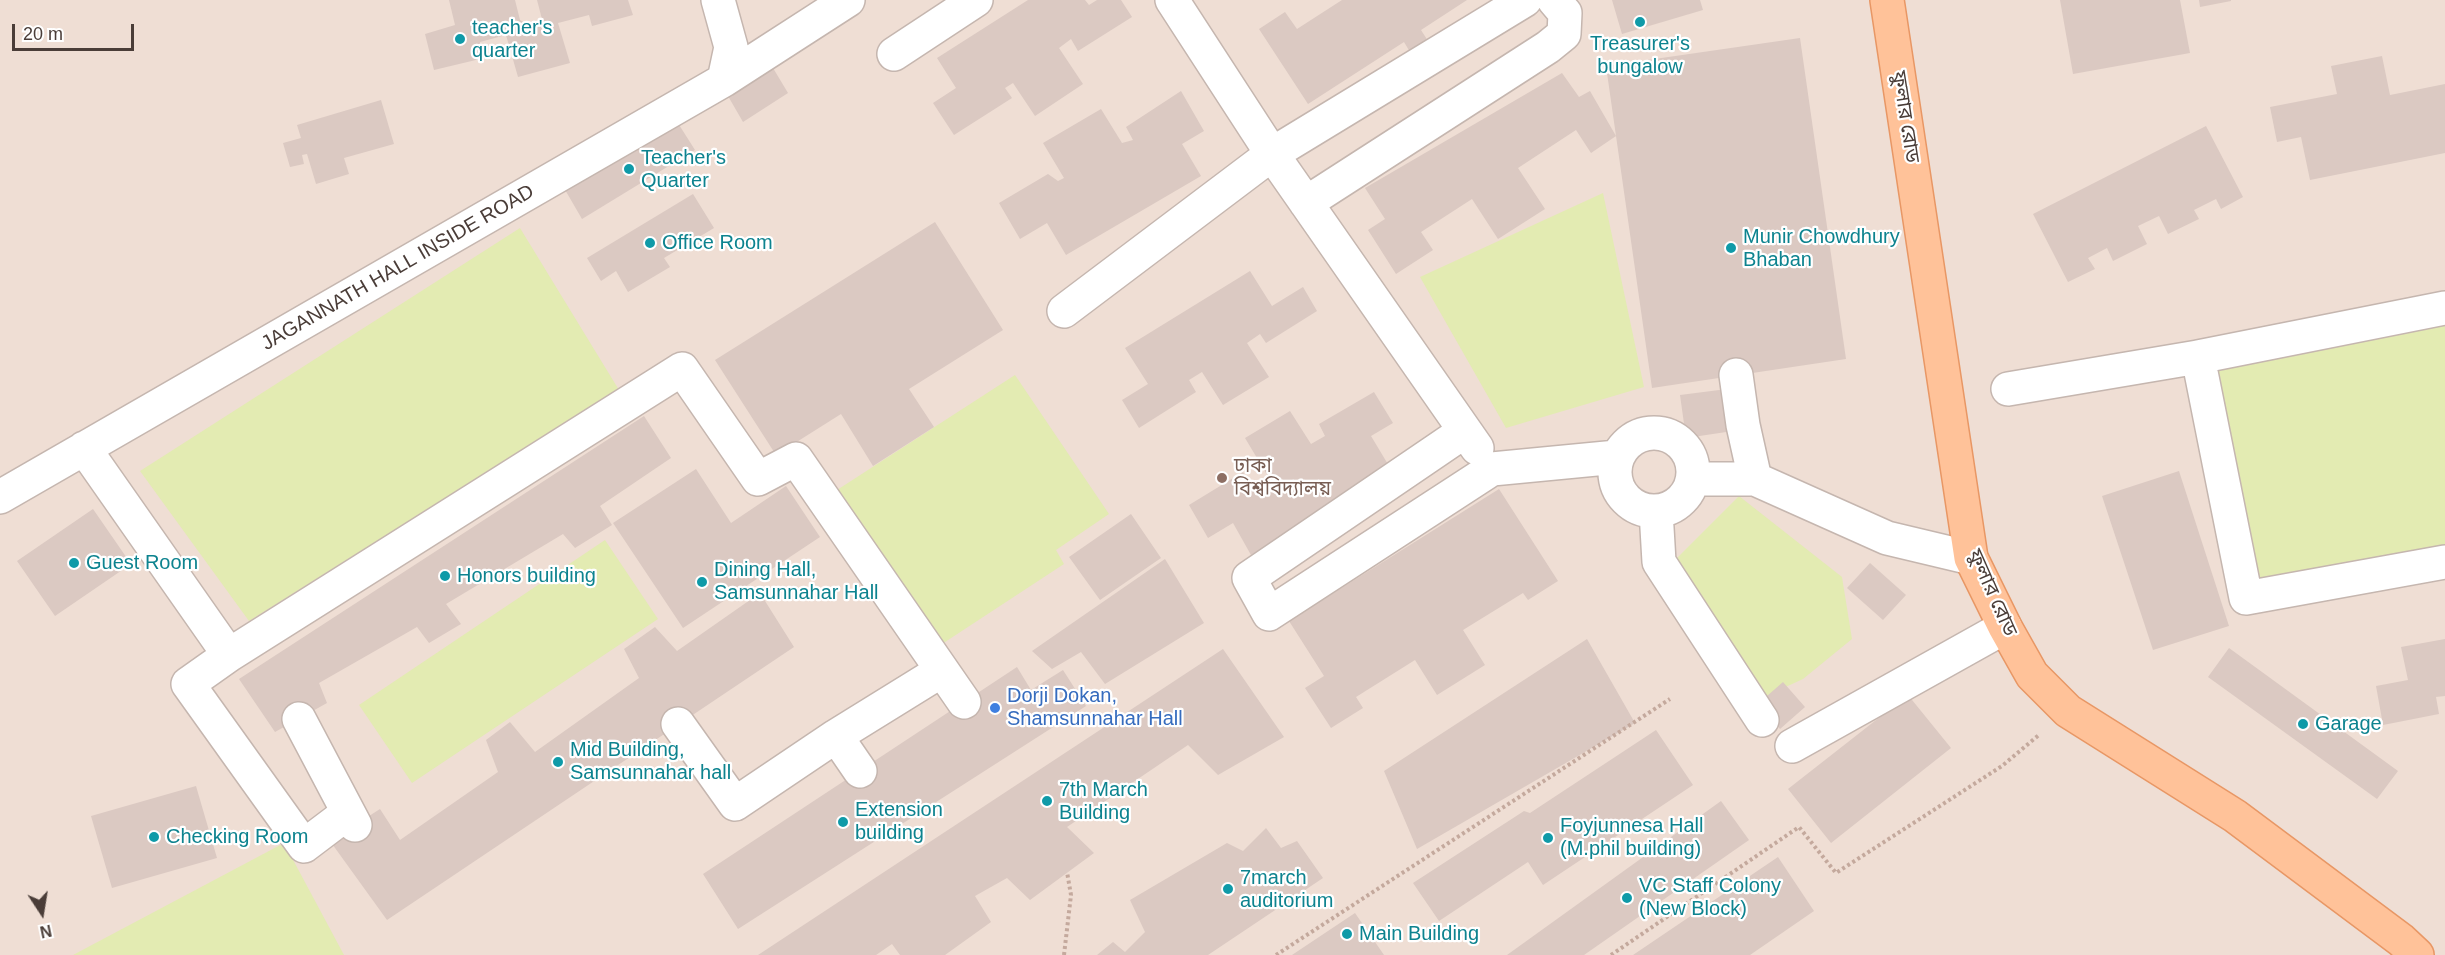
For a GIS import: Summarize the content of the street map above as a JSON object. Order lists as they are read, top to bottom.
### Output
{
  "streets": {
    "main road": ["ফুলার রোড"],
    "street": ["JAGANNATH HALL INSIDE ROAD"]
  },
  "places": [
    "Treasurer's bungalow",
    "teacher's quarter",
    "Teacher's Quarter",
    "Office Room",
    "Munir Chowdhury Bhaban",
    "ঢাকা বিশ্ববিদ্যালয়",
    "Guest Room",
    "Honors building",
    "Dining Hall, Samsunnahar Hall",
    "Dorji Dokan, Shamsunnahar Hall",
    "Garage",
    "Mid Building, Samsunnahar hall",
    "7th March Building",
    "Extension building",
    "Checking Room",
    "Foyjunnesa Hall (M.phil building)",
    "7march auditorium",
    "VC Staff Colony (New Block)",
    "Main Building"
  ],
  "scale_bar": "20 m",
  "north": "bottom"
}
